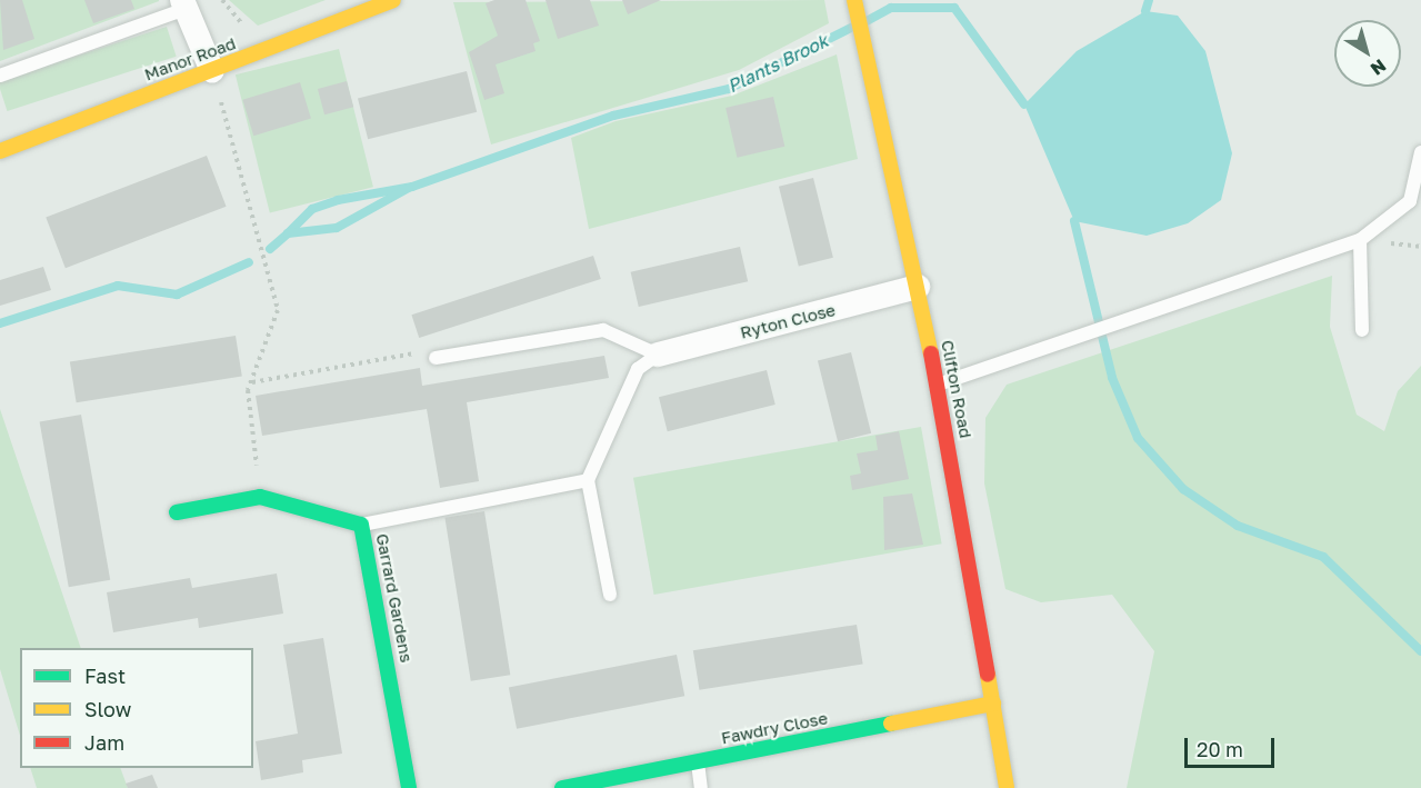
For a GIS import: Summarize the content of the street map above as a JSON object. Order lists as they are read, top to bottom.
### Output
{
  "streets": {
    "street": [
      "Manor Road",
      "Ryton Close",
      "Clifton Road",
      "Garrard Gardens",
      "Fawdry Close"
    ]
  },
  "crossings": [
    ["Ryton Close", "Clifton Road"],
    ["Clifton Road", "Fawdry Close"]
  ],
  "water": ["Plants Brook"],
  "legend": ["Fast", "Slow", "Jam"],
  "scale_bar": "20 m",
  "north": "bottom right"
}
